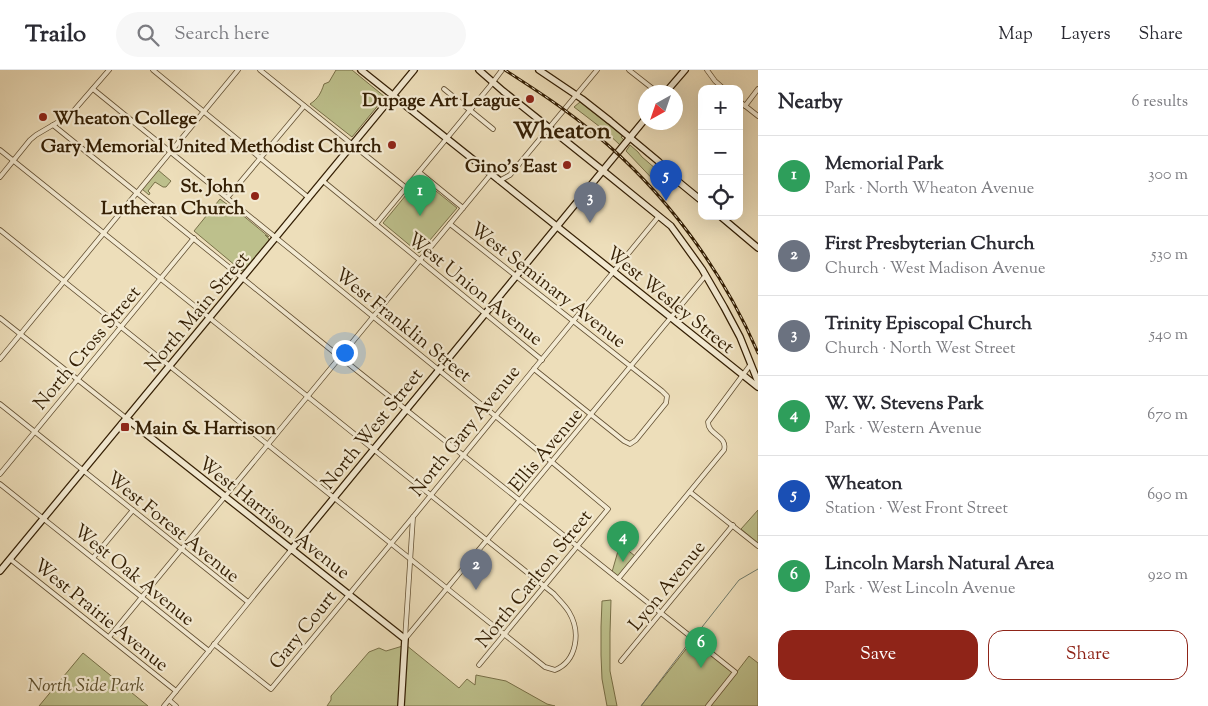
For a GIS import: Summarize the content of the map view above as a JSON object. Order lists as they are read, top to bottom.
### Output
{
  "streets": {
    "street": [
      "West Seminary Avenue",
      "West Union Avenue",
      "West Wesley Street",
      "North Main Street",
      "West Franklin Street",
      "North Cross Street",
      "North West Street",
      "North Gary Avenue",
      "Ellis Avenue",
      "West Harrison Avenue",
      "West Forest Avenue",
      "West Oak Avenue",
      "North Carlton Street",
      "Lyon Avenue",
      "West Prairie Avenue",
      "Gary Court"
    ]
  },
  "crossings": [
    ["West Seminary Avenue", "West Union Avenue"],
    ["West Seminary Avenue", "North West Street"],
    ["West Seminary Avenue", "North Gary Avenue"],
    ["West Seminary Avenue", "Ellis Avenue"],
    ["West Union Avenue", "North Main Street"],
    ["West Union Avenue", "North West Street"],
    ["West Union Avenue", "North Gary Avenue"],
    ["West Union Avenue", "Ellis Avenue"],
    ["West Wesley Street", "North Main Street"],
    ["West Wesley Street", "North West Street"],
    ["West Wesley Street", "North Gary Avenue"],
    ["West Wesley Street", "Ellis Avenue"],
    ["North Main Street", "West Franklin Street"],
    ["North Main Street", "West Harrison Avenue"],
    ["North Main Street", "West Forest Avenue"],
    ["North Main Street", "West Oak Avenue"],
    ["North Main Street", "West Prairie Avenue"],
    ["West Franklin Street", "North West Street"],
    ["West Franklin Street", "North Gary Avenue"],
    ["West Franklin Street", "Ellis Avenue"],
    ["West Franklin Street", "North Carlton Street"],
    ["North Cross Street", "West Forest Avenue"],
    ["North West Street", "West Harrison Avenue"],
    ["North West Street", "West Forest Avenue"],
    ["North West Street", "West Oak Avenue"],
    ["North West Street", "West Prairie Avenue"],
    ["North West Street", "Gary Court"],
    ["North Gary Avenue", "Ellis Avenue"],
    ["North Gary Avenue", "West Harrison Avenue"],
    ["North Gary Avenue", "Gary Court"],
    ["Ellis Avenue", "West Harrison Avenue"],
    ["West Harrison Avenue", "Gary Court"]
  ],
  "districts": ["Wheaton"],
  "parks": ["North Side Park"],
  "places": {
    "other": [
      "Dupage Art League",
      "Wheaton College",
      "Gary Memorial United Methodist Church",
      "Gino's East",
      "St. John Lutheran Church"
    ],
    "transit": ["Main & Harrison"]
  },
  "north": "bottom left",
  "page": {
    "header": "Trailo",
    "search": "Search here",
    "nav": ["Map", "Layers", "Share"],
    "heading": ["Nearby", "6 results"],
    "map_buttons": ["+", "−"],
    "list": [
      {
        "mark": "1",
        "name": "Memorial Park",
        "note": "Park · North Wheaton Avenue",
        "value": "300 m"
      },
      {
        "mark": "2",
        "name": "First Presbyterian Church",
        "note": "Church · West Madison Avenue",
        "value": "530 m"
      },
      {
        "mark": "3",
        "name": "Trinity Episcopal Church",
        "note": "Church · North West Street",
        "value": "540 m"
      },
      {
        "mark": "4",
        "name": "W. W. Stevens Park",
        "note": "Park · Western Avenue",
        "value": "670 m"
      },
      {
        "mark": "5",
        "name": "Wheaton",
        "note": "Station · West Front Street",
        "value": "690 m"
      },
      {
        "mark": "6",
        "name": "Lincoln Marsh Natural Area",
        "note": "Park · West Lincoln Avenue",
        "value": "920 m"
      }
    ],
    "pins": [
      "5",
      "1",
      "3",
      "4",
      "2",
      "6"
    ],
    "buttons": ["Save", "Share"]
  }
}
